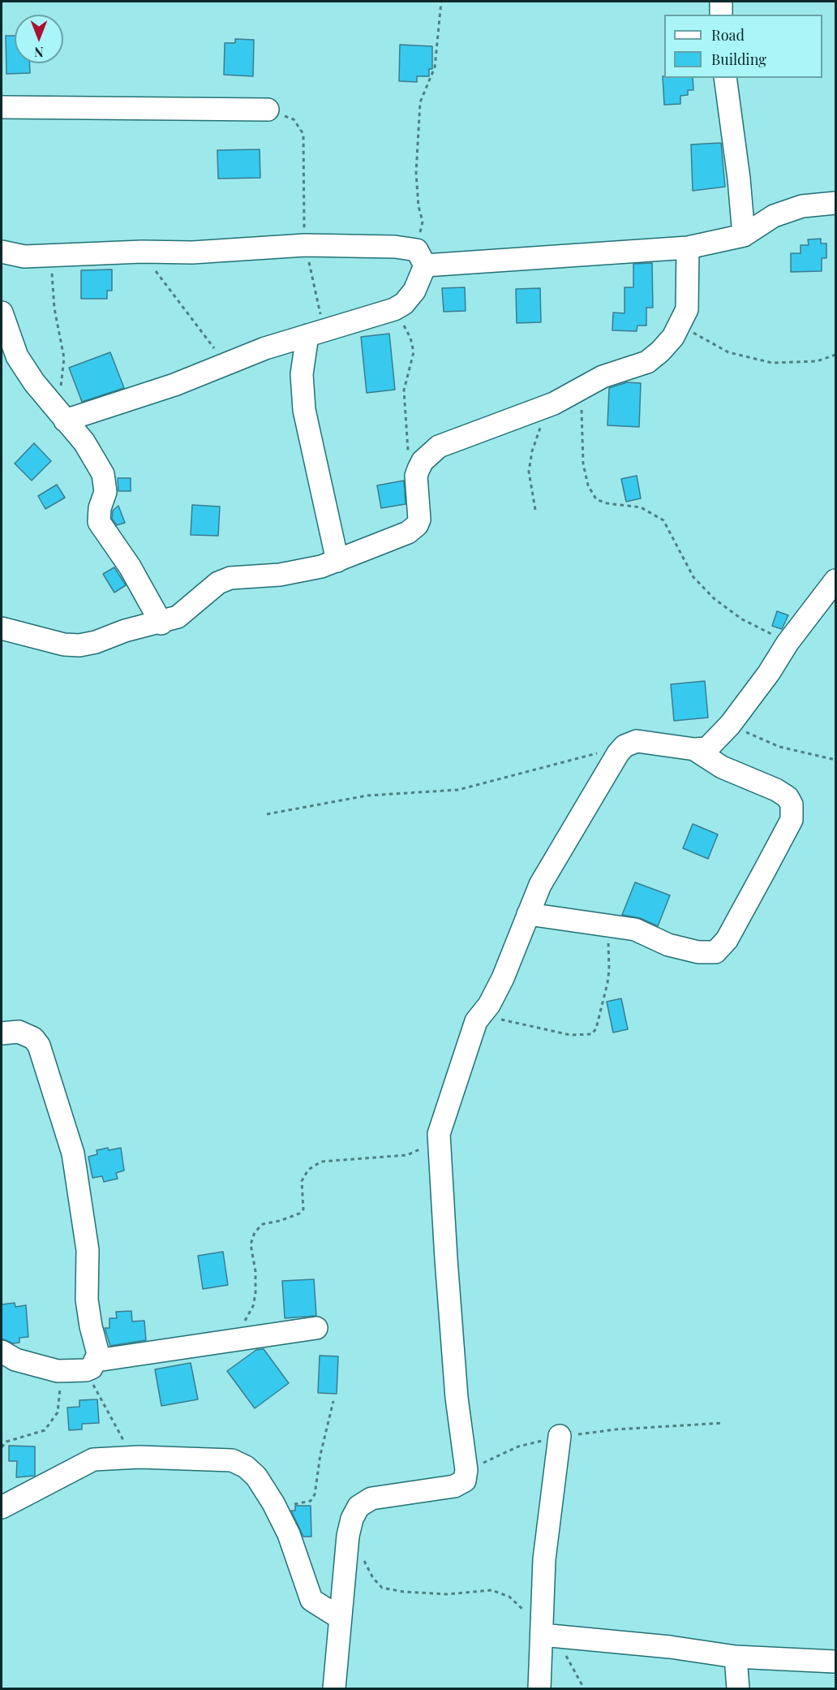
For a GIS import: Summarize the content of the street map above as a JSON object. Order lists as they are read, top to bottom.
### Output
{
  "legend": ["Road", "Building"],
  "north": "bottom"
}
